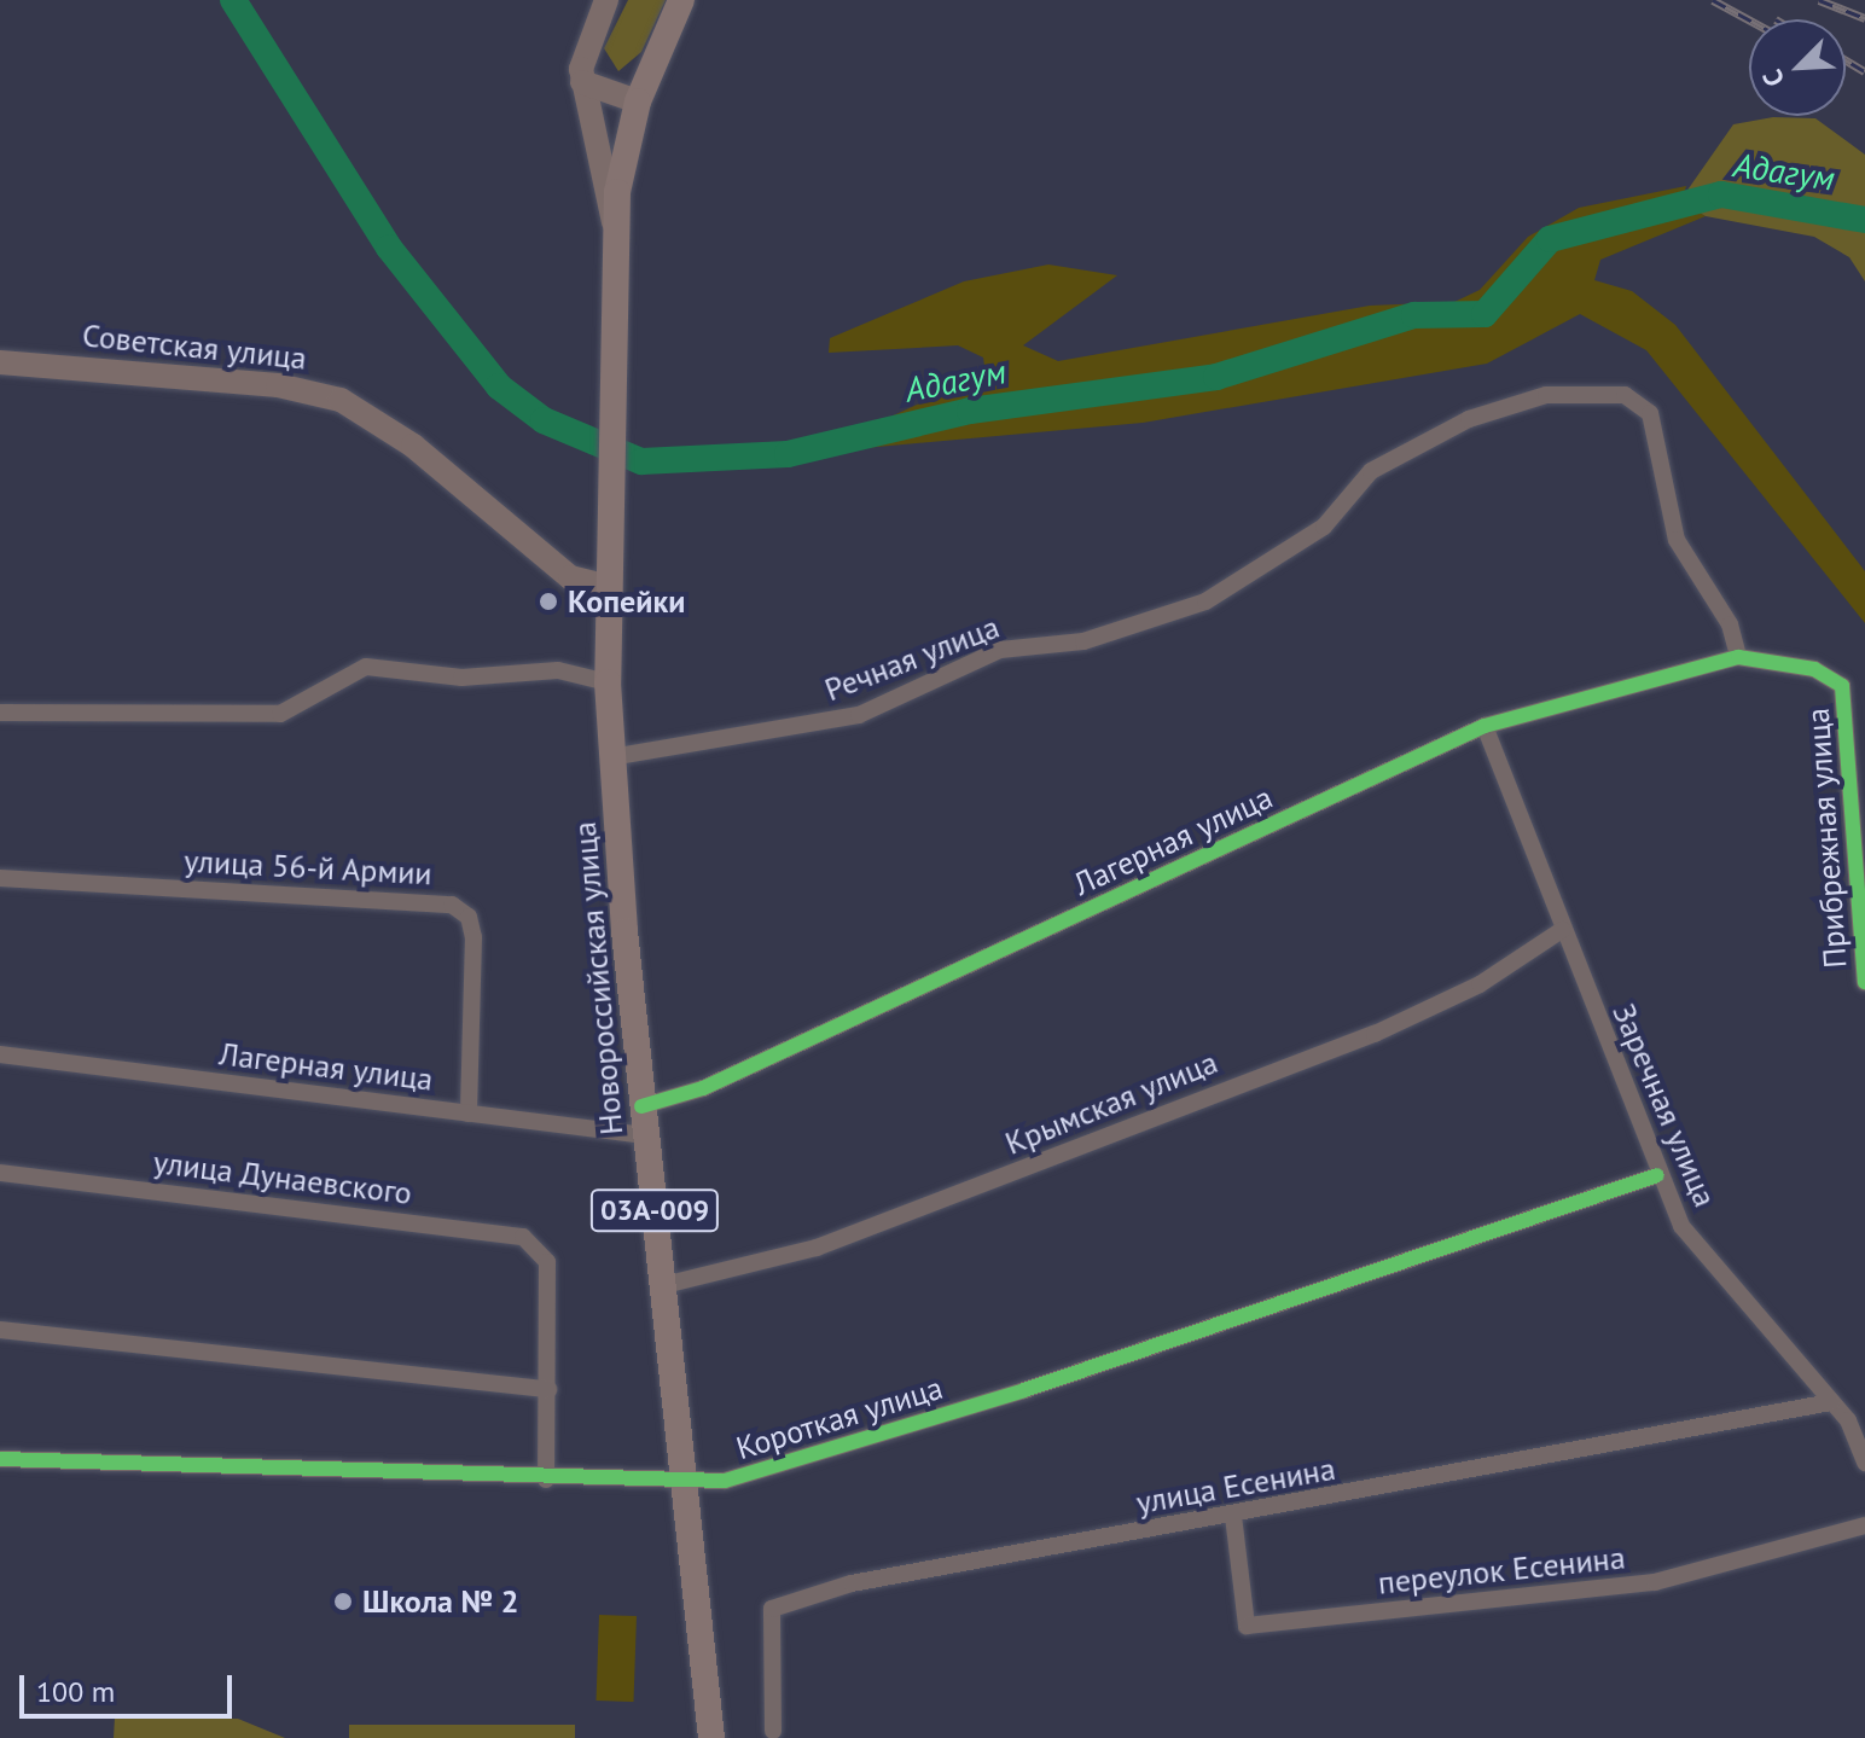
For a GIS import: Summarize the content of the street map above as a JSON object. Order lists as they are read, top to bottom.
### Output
{
  "streets": {
    "main road": ["Советская улица", "Новороссийская улица", "03А-009"],
    "street": [
      "Речная улица",
      "Прибрежная улица",
      "Лагерная улица",
      "улица 56-й Армии",
      "Крымская улица",
      "Заречная улица",
      "улица Дунаевского",
      "Короткая улица",
      "улица Есенина",
      "переулок Есенина"
    ]
  },
  "crossings": [
    ["Советская улица", "Новороссийская улица"],
    ["Речная улица", "Прибрежная улица"],
    ["Речная улица", "Лагерная улица"],
    ["Речная улица", "Новороссийская улица"],
    ["Прибрежная улица", "Лагерная улица"],
    ["Лагерная улица", "улица 56-й Армии"],
    ["Лагерная улица", "Новороссийская улица"],
    ["Лагерная улица", "Заречная улица"],
    ["Новороссийская улица", "Крымская улица"],
    ["Новороссийская улица", "03А-009"],
    ["Новороссийская улица", "Короткая улица"],
    ["Крымская улица", "Заречная улица"],
    ["Заречная улица", "Короткая улица"],
    ["Заречная улица", "улица Есенина"],
    ["улица Есенина", "переулок Есенина"]
  ],
  "water": ["Адагум"],
  "places": ["Копейки", "Школа № 2"],
  "scale_bar": "100 m",
  "north": "bottom left"
}
